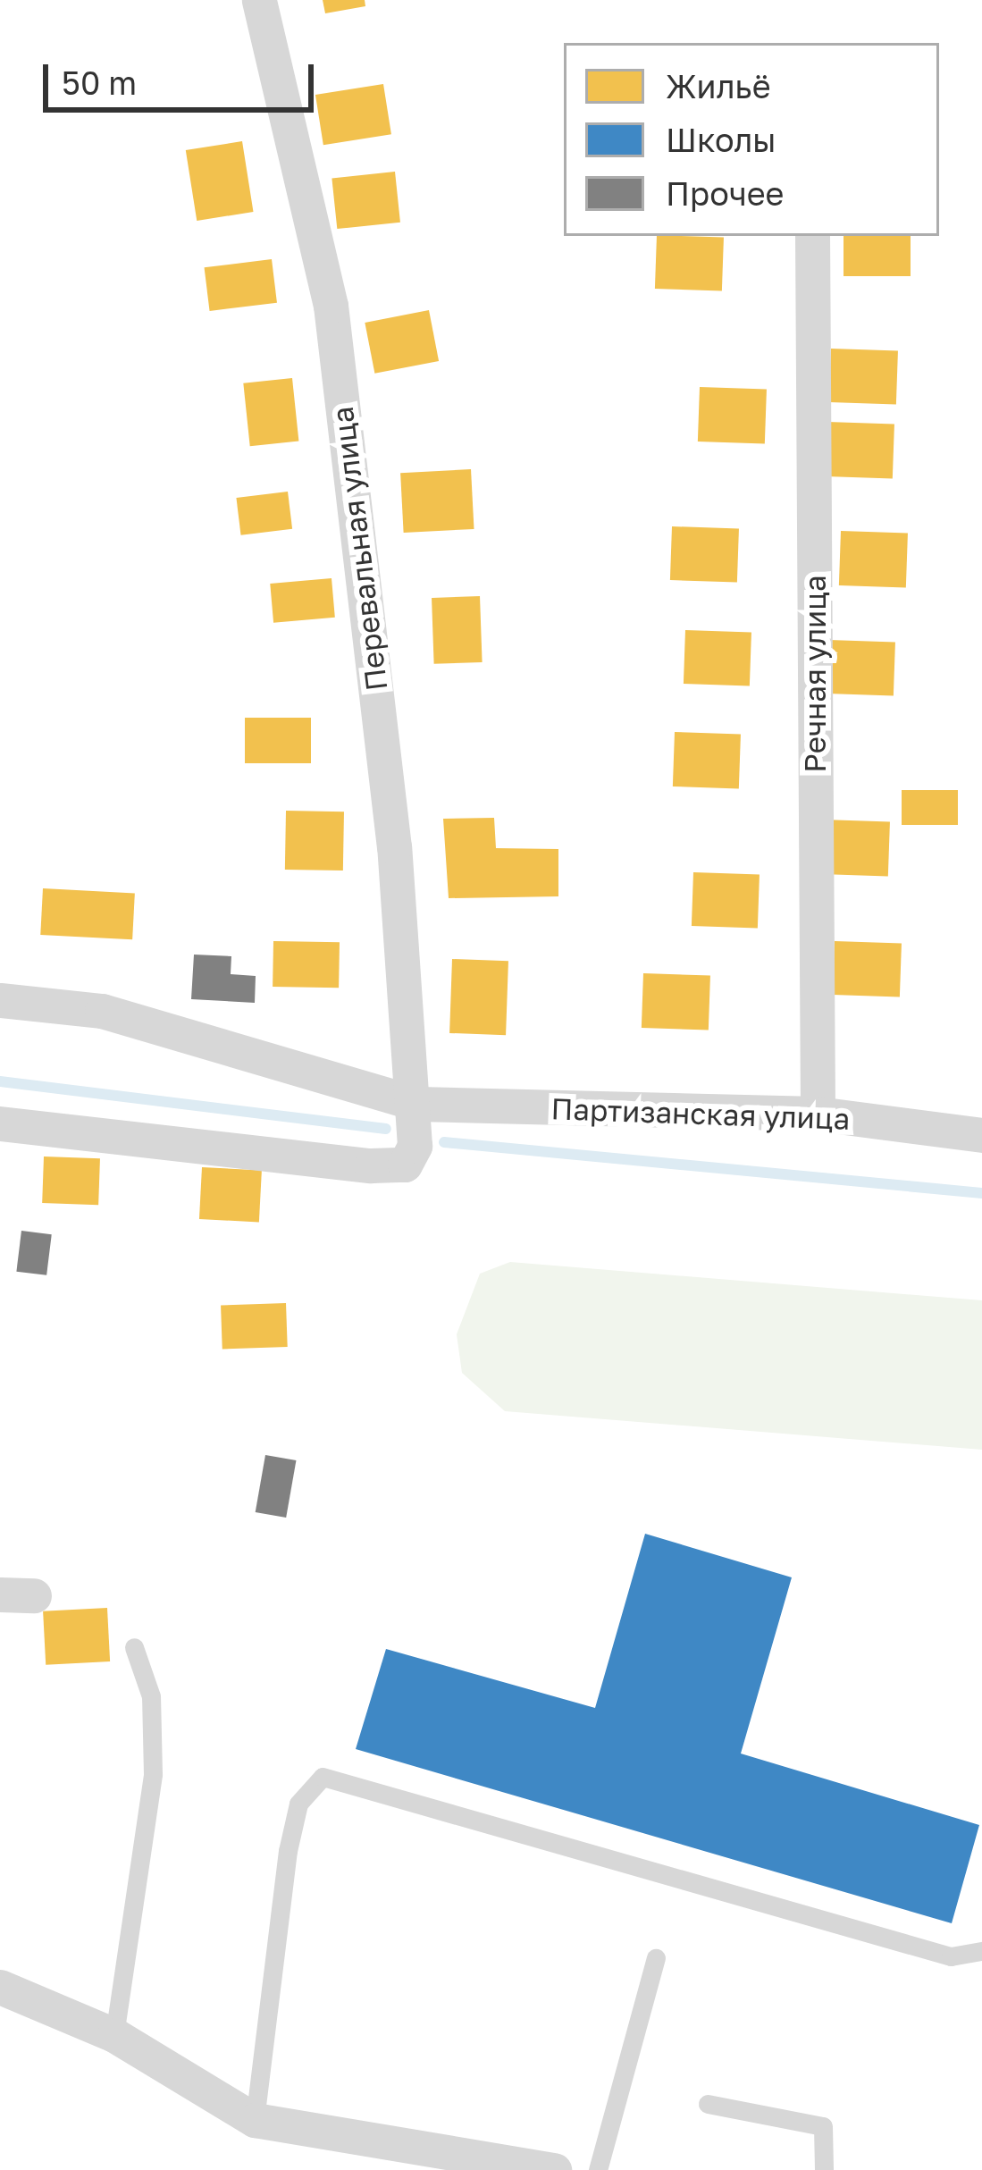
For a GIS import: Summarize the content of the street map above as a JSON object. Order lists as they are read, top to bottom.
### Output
{
  "streets": {
    "street": ["Перевальная улица", "Речная улица", "Партизанская улица"]
  },
  "crossings": [
    ["Перевальная улица", "Партизанская улица"],
    ["Речная улица", "Партизанская улица"]
  ],
  "legend": ["Жильё", "Школы", "Прочее"],
  "scale_bar": "50 m"
}
